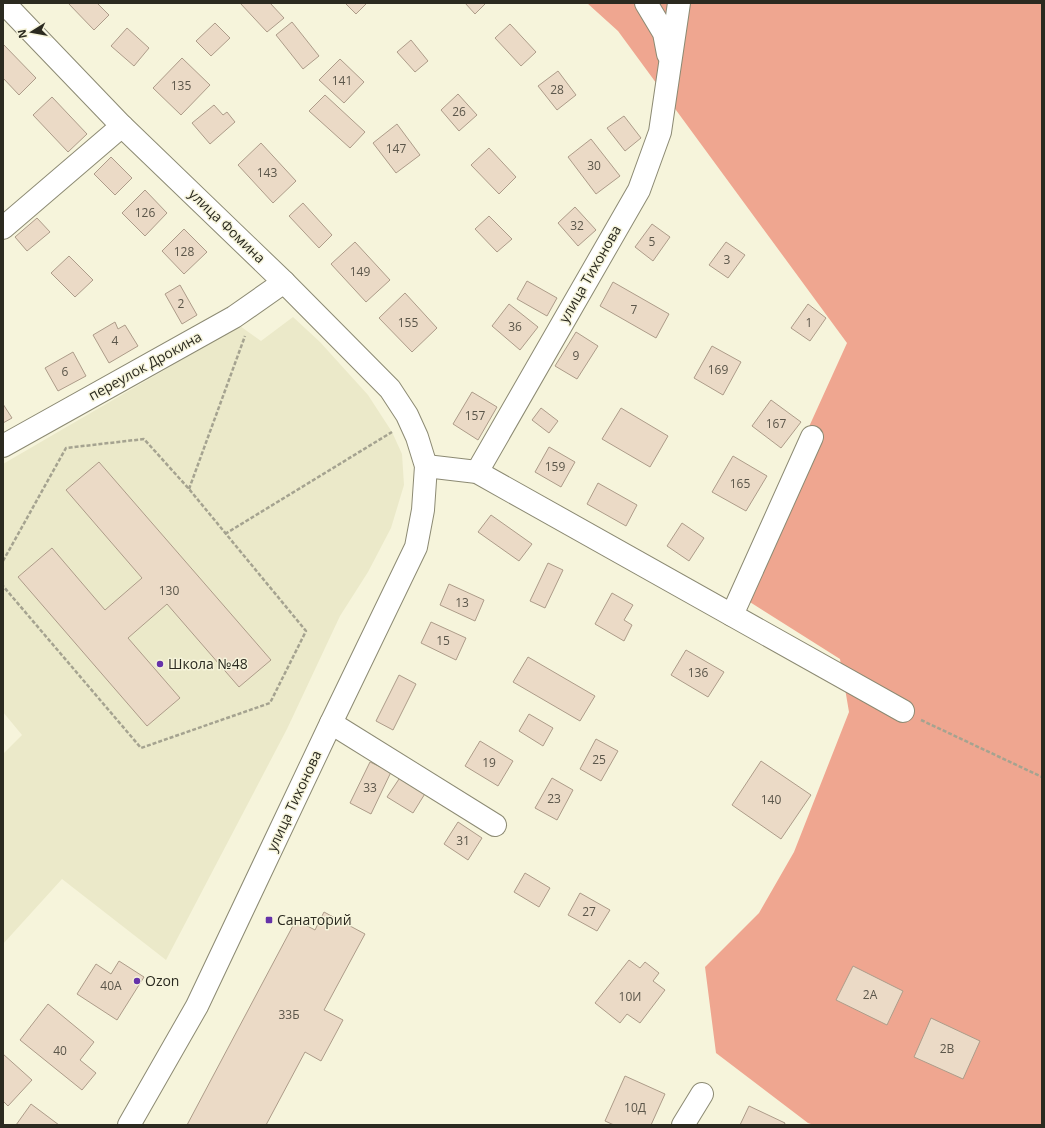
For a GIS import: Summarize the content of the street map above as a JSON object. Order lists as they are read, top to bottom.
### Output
{
  "streets": {
    "street": ["улица Фомина", "улица Тихонова", "переулок Дрокина"]
  },
  "crossings": [
    ["улица Фомина", "улица Тихонова"],
    ["улица Фомина", "переулок Дрокина"]
  ],
  "places": {
    "other": ["Школа №48", "Ozon"],
    "transit": ["Санаторий"]
  },
  "house_numbers": [
    "141",
    "135",
    "28",
    "26",
    "147",
    "30",
    "143",
    "126",
    "32",
    "5",
    "128",
    "3",
    "149",
    "2",
    "7",
    "155",
    "1",
    "36",
    "4",
    "9",
    "169",
    "6",
    "157",
    "167",
    "159",
    "165",
    "130",
    "13",
    "15",
    "136",
    "25",
    "19",
    "33",
    "23",
    "140",
    "31",
    "27",
    "40А",
    "2А",
    "10И",
    "33Б",
    "2В",
    "40",
    "10Д"
  ],
  "north": "left"
}
